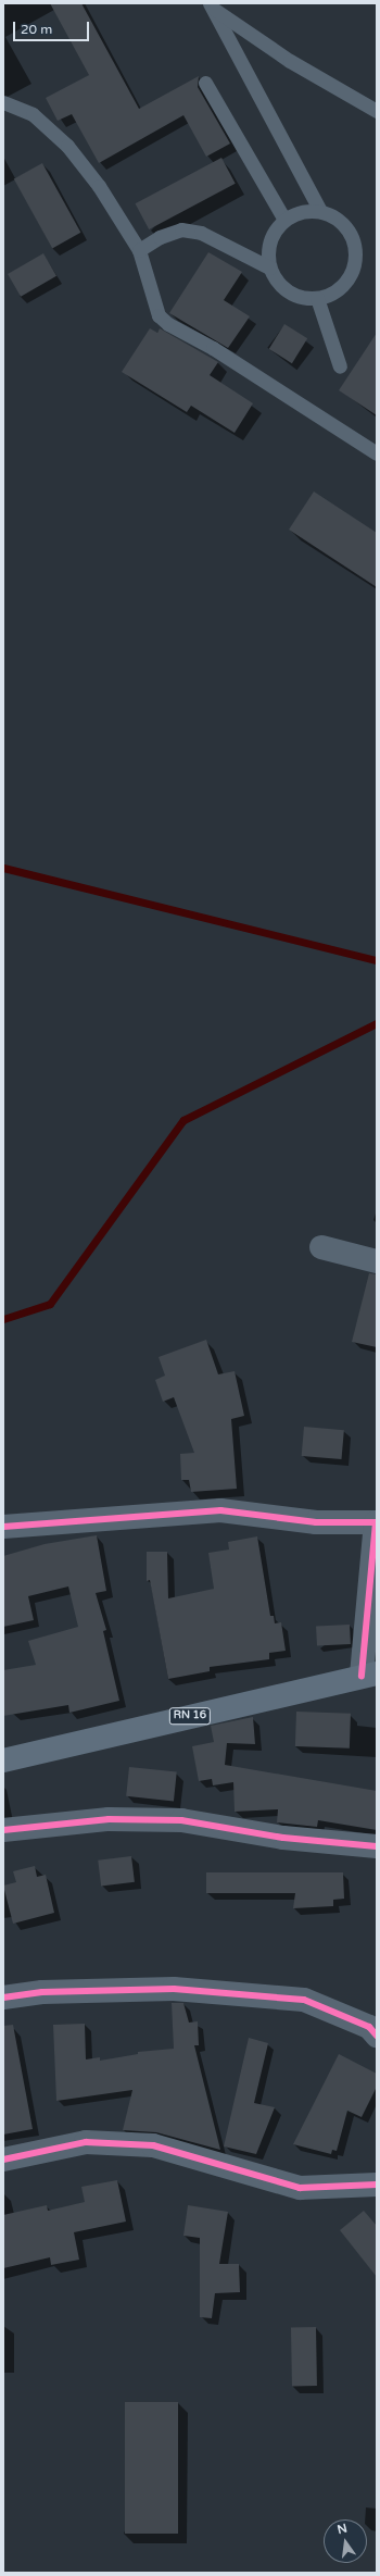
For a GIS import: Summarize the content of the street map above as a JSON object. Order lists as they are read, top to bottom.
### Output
{
  "streets": {
    "main road": ["RN 16"]
  },
  "scale_bar": "20 m",
  "north": "top"
}
